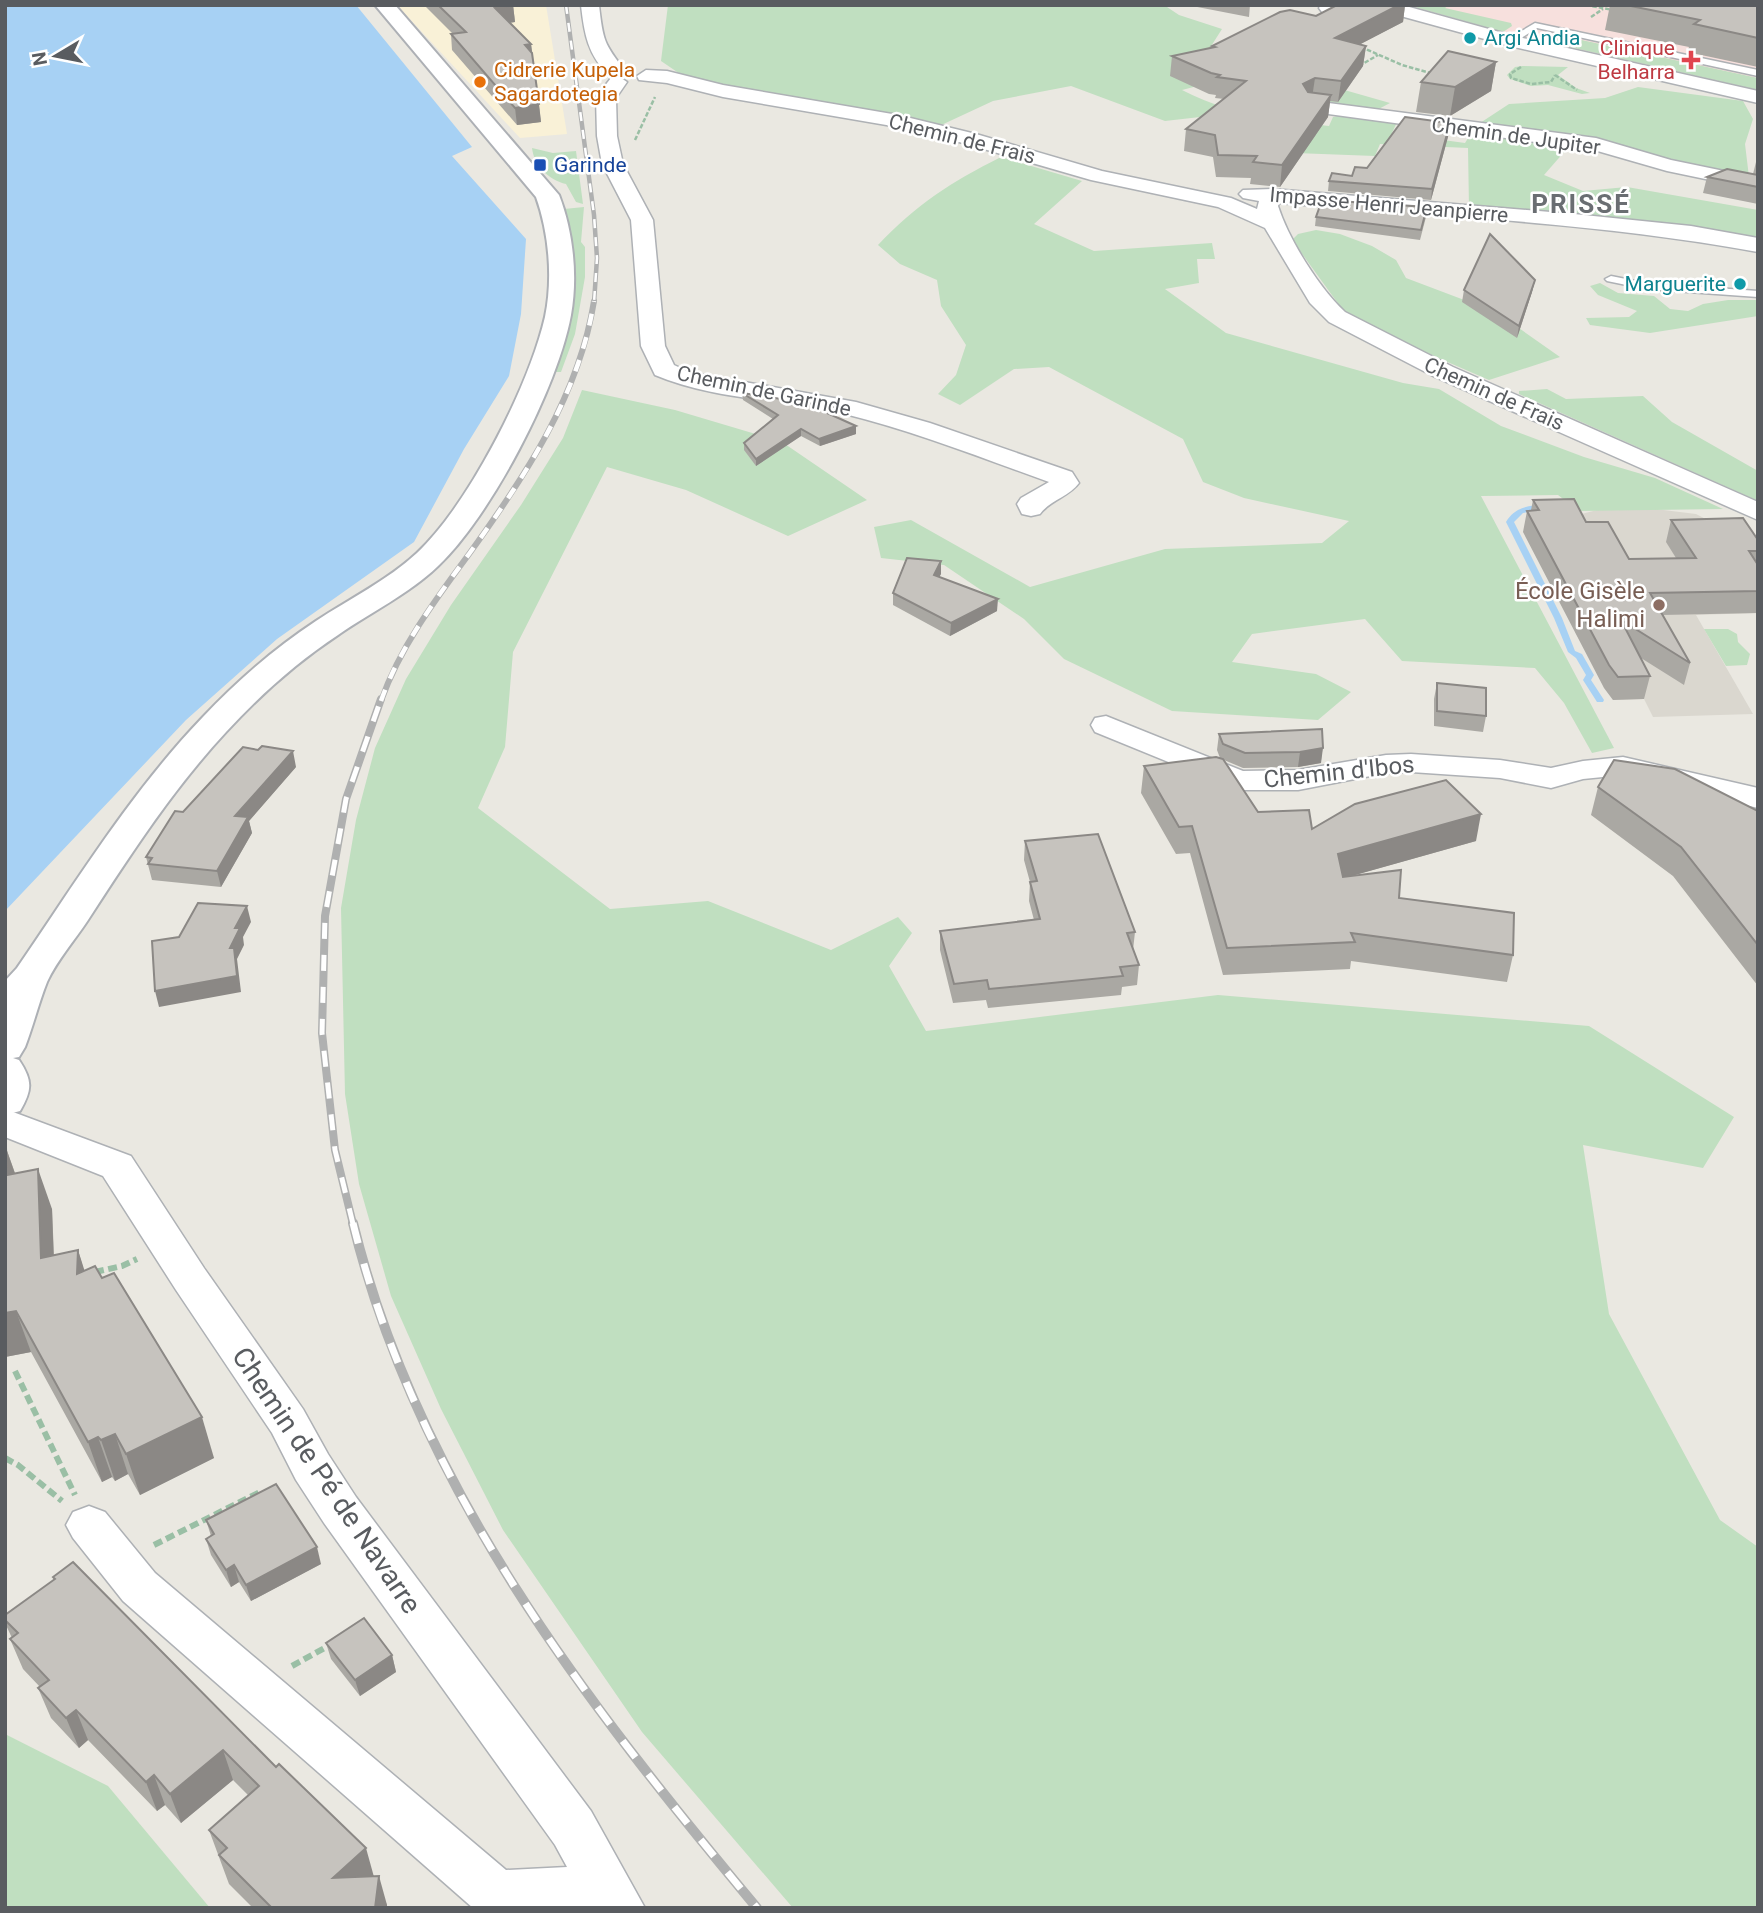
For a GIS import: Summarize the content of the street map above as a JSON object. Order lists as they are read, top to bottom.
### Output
{
  "streets": {
    "street": [
      "Chemin de Jupiter",
      "Chemin de Frais",
      "Impasse Henri Jeanpierre",
      "Chemin de Garinde",
      "Chemin d'Ibos",
      "Chemin de Pé de Navarre"
    ]
  },
  "crossings": [
    ["Chemin de Frais", "Impasse Henri Jeanpierre"],
    ["Chemin de Frais", "Chemin de Garinde"]
  ],
  "districts": ["PRISSÉ"],
  "places": {
    "other": [
      "Argi Andia",
      "Cidrerie Kupela Sagardotegia",
      "Marguerite",
      "École Gisèle Halimi"
    ],
    "health": ["Clinique Belharra"],
    "transit": ["Garinde"]
  },
  "north": "left"
}
